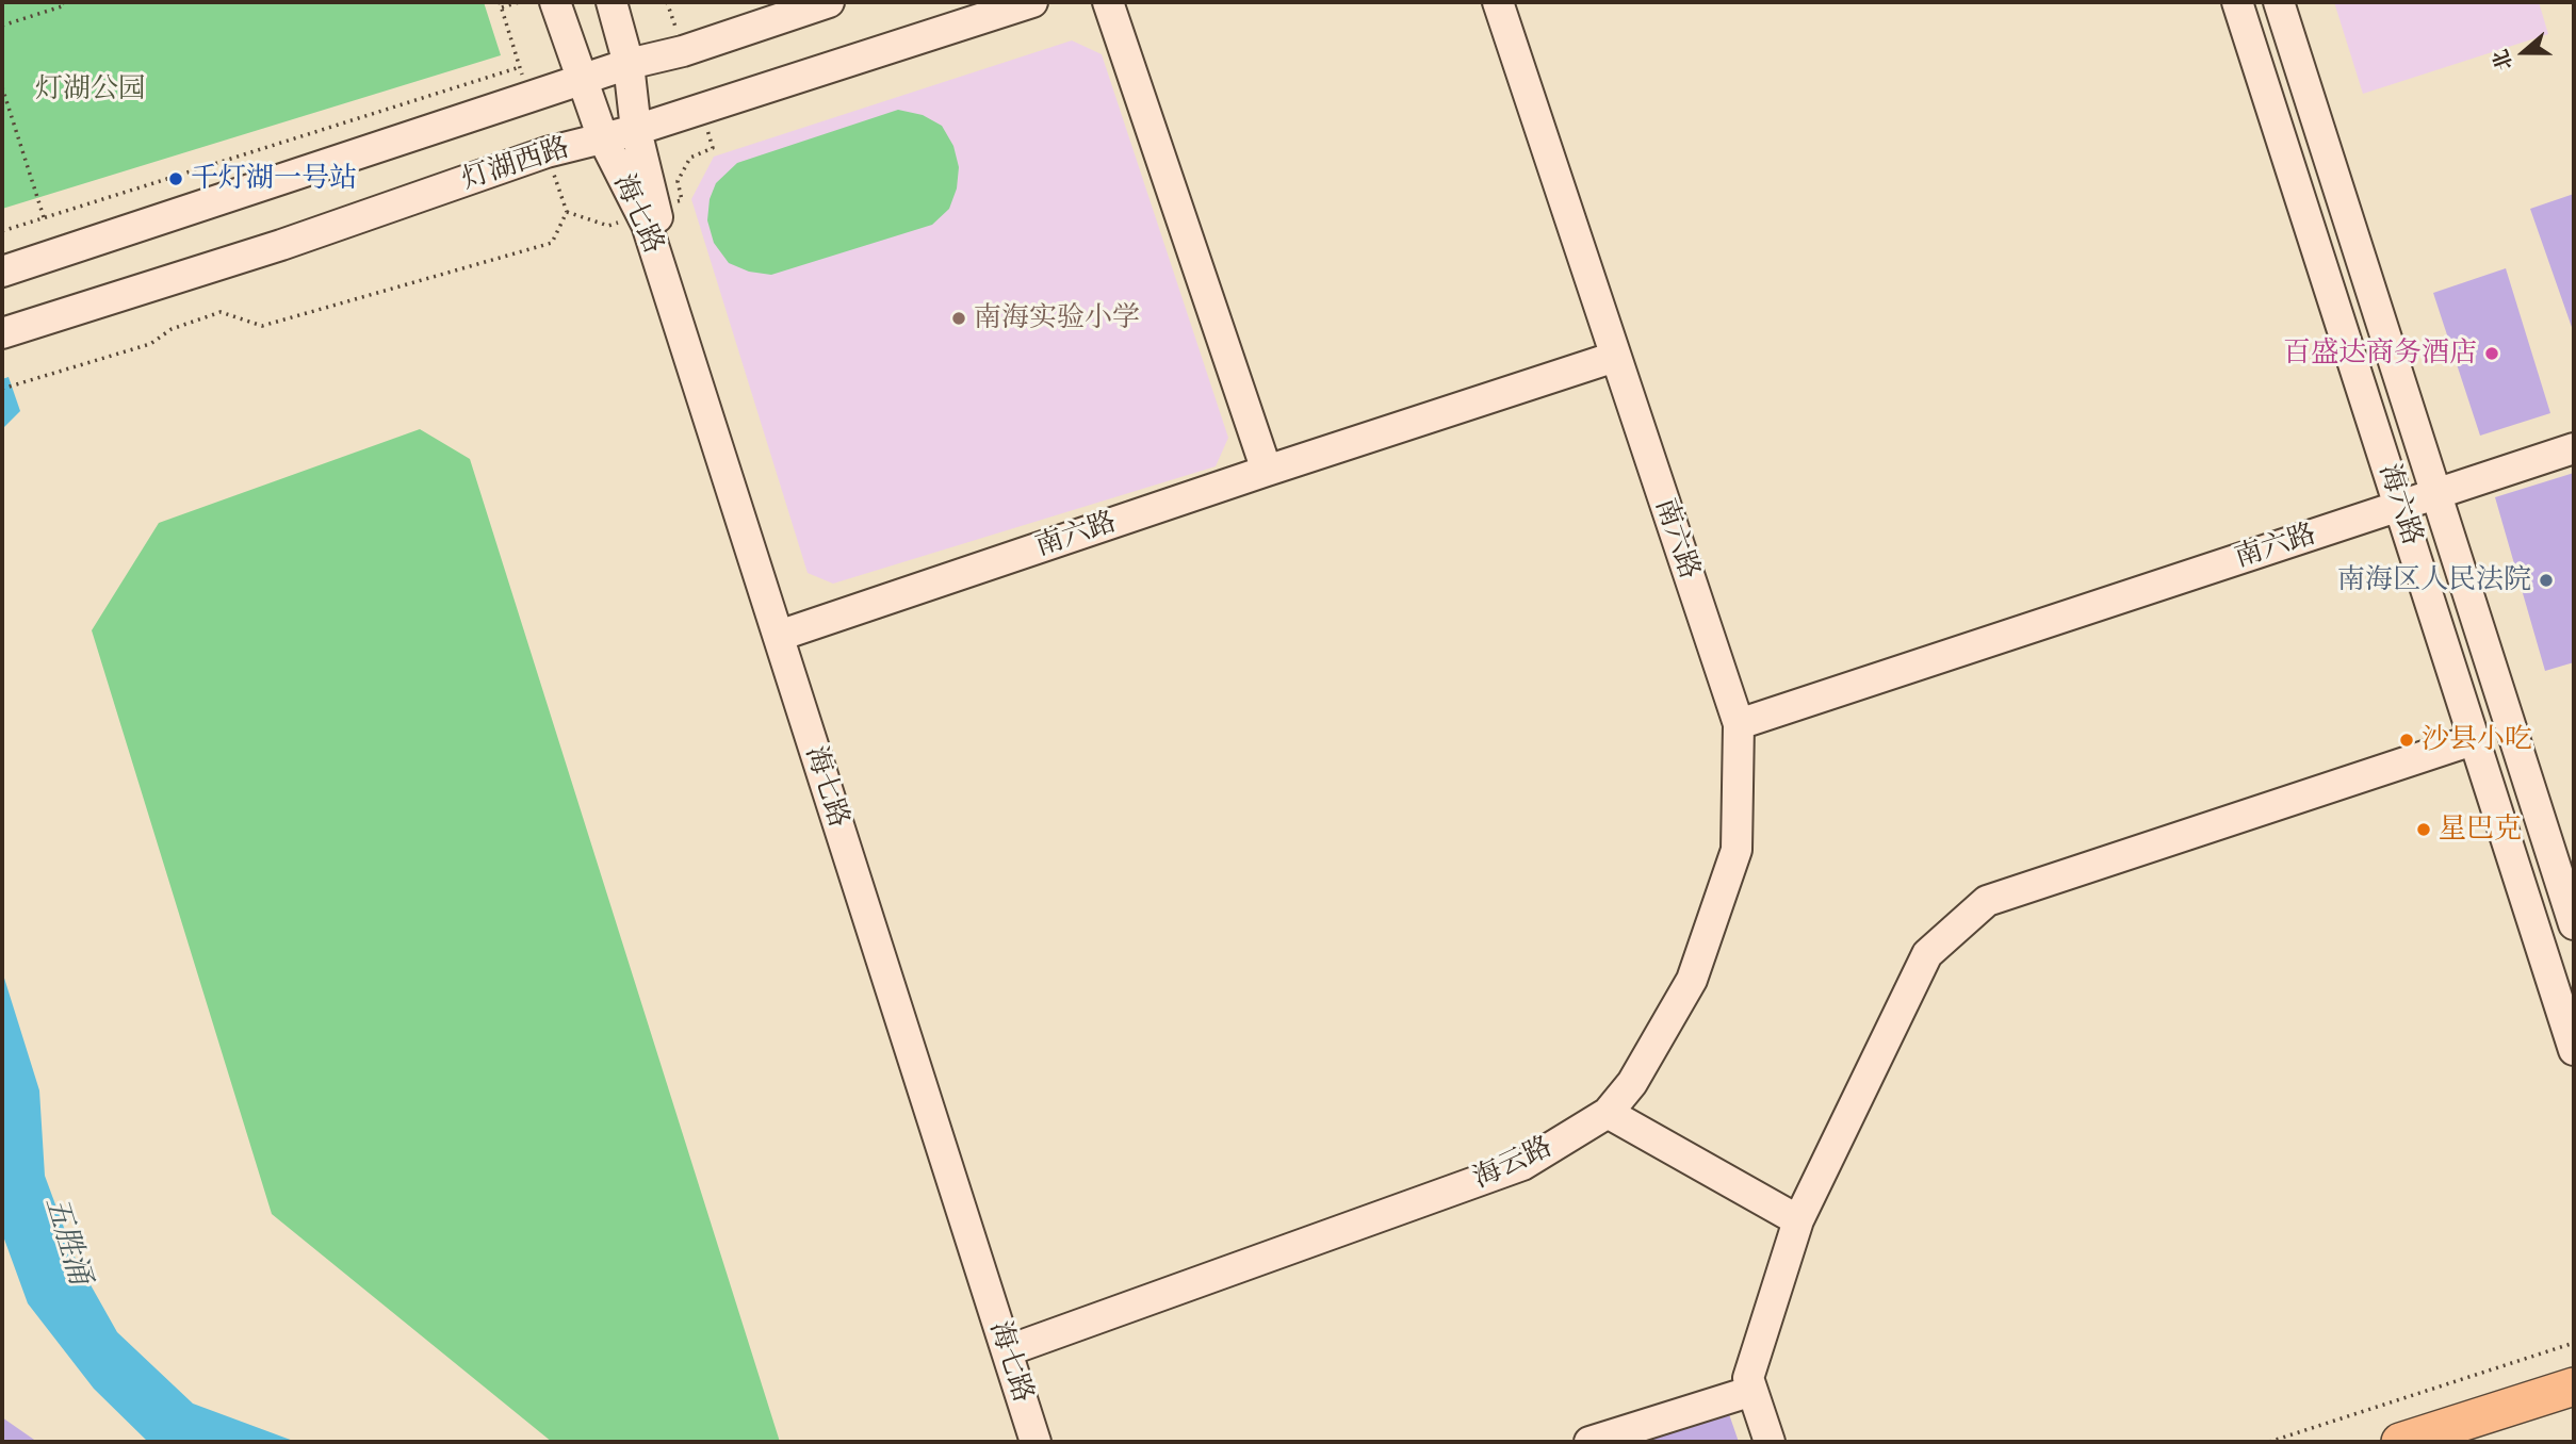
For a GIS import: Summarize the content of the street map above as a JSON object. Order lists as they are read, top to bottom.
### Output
{
  "streets": {
    "main road": [
      "灯湖西路",
      "海七路",
      "海六路",
      "南六路",
      "海云路"
    ]
  },
  "crossings": [
    ["灯湖西路", "海七路"],
    ["海七路", "南六路"],
    ["海七路", "海云路"],
    ["海六路", "南六路"],
    ["南六路", "海云路"]
  ],
  "water": ["五胜涌"],
  "parks": ["灯湖公园"],
  "places": [
    "千灯湖一号站",
    "南海实验小学",
    "百盛达商务酒店",
    "南海区人民法院",
    "沙县小吃",
    "星巴克"
  ],
  "north": "left"
}
